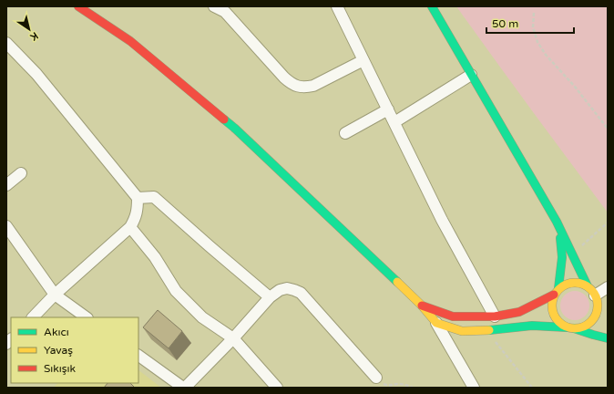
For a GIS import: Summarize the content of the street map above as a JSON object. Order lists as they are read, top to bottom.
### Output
{
  "legend": ["Akıcı", "Yavaş", "Sıkışık"],
  "scale_bar": "50 m",
  "north": "bottom right"
}
